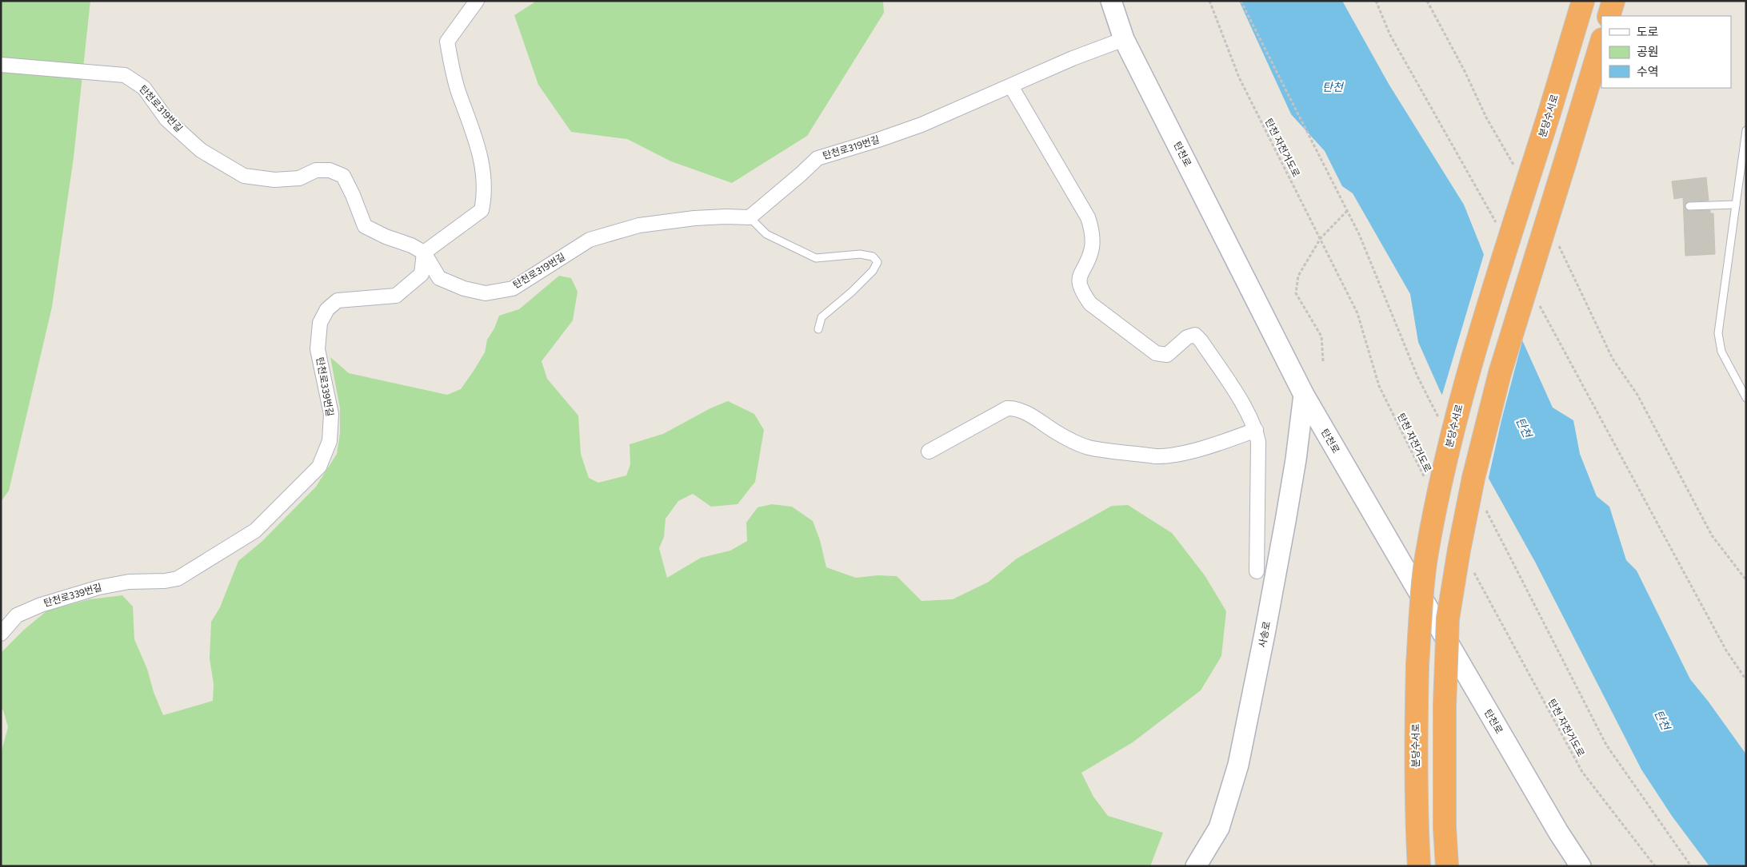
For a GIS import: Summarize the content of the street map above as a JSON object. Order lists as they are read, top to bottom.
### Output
{
  "streets": {
    "highway": ["분당수서로"],
    "main road": ["탄천로", "사송로"],
    "street": ["탄천로319번길", "탄천로339번길"],
    "path": ["탄천 자전거도로"]
  },
  "crossings": [
    ["탄천로319번길", "탄천로"],
    ["탄천로319번길", "탄천로339번길"],
    ["탄천로", "사송로"]
  ],
  "water": ["탄천"],
  "legend": ["도로", "공원", "수역"]
}
